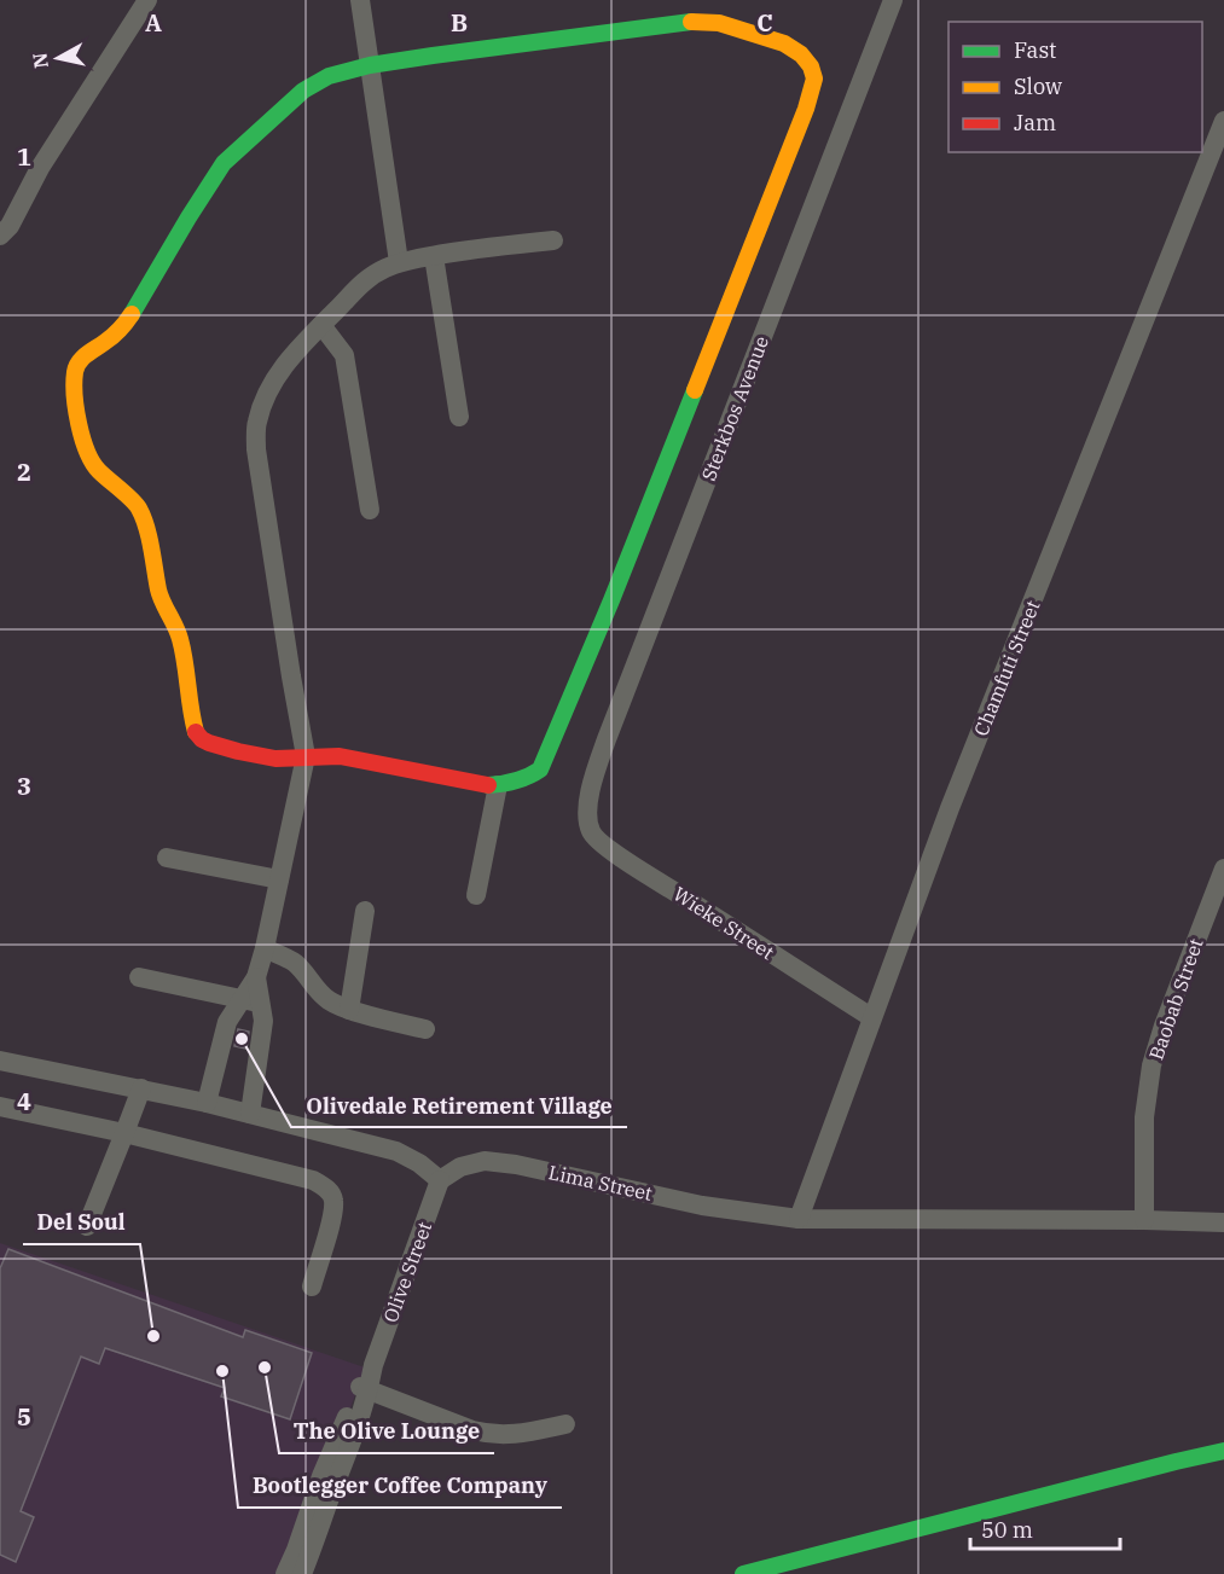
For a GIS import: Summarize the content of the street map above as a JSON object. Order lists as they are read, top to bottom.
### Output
{
  "streets": {
    "street": [
      "Sterkbos Avenue",
      "Chamfuti Street",
      "Wieke Street",
      "Baobab Street",
      "Lima Street",
      "Olive Street"
    ]
  },
  "crossings": [
    ["Sterkbos Avenue", "Wieke Street"],
    ["Chamfuti Street", "Wieke Street"],
    ["Chamfuti Street", "Lima Street"],
    ["Baobab Street", "Lima Street"],
    ["Lima Street", "Olive Street"]
  ],
  "places": [
    "Olivedale Retirement Village",
    "Del Soul",
    "The Olive Lounge",
    "Bootlegger Coffee Company"
  ],
  "legend": ["Fast", "Slow", "Jam"],
  "scale_bar": "50 m",
  "north": "left",
  "grid": {
    "columns": ["A", "B", "C"],
    "rows": [
      "1",
      "2",
      "3",
      "4",
      "5"
    ]
  }
}
